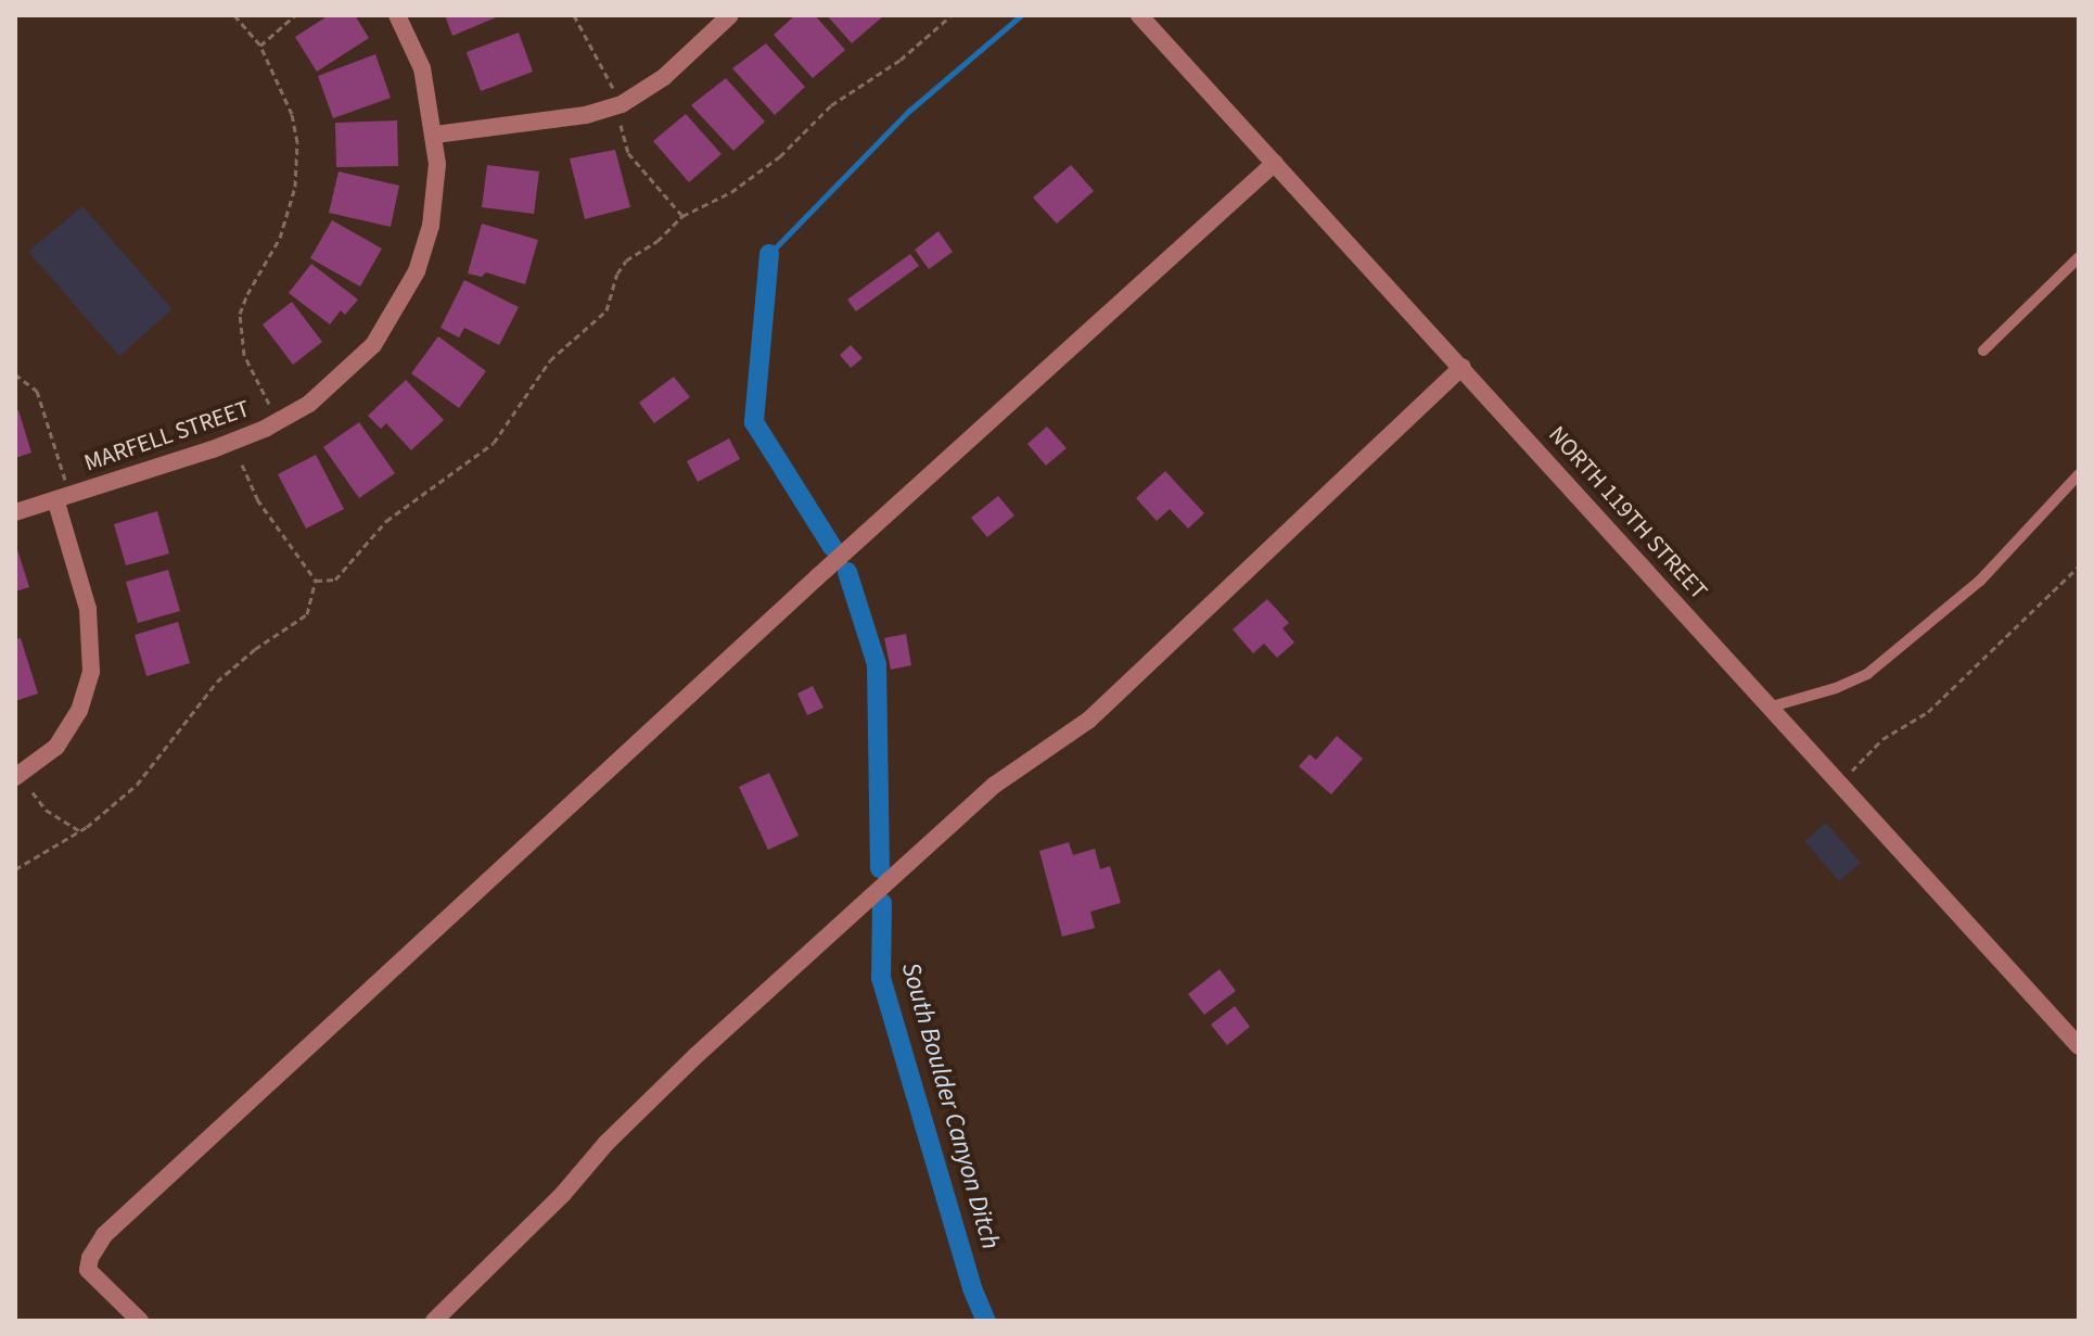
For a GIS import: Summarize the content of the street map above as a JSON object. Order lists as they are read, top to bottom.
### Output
{
  "streets": {
    "street": ["MARFELL STREET", "NORTH 119TH STREET"]
  },
  "water": ["South Boulder Canyon Ditch"]
}
